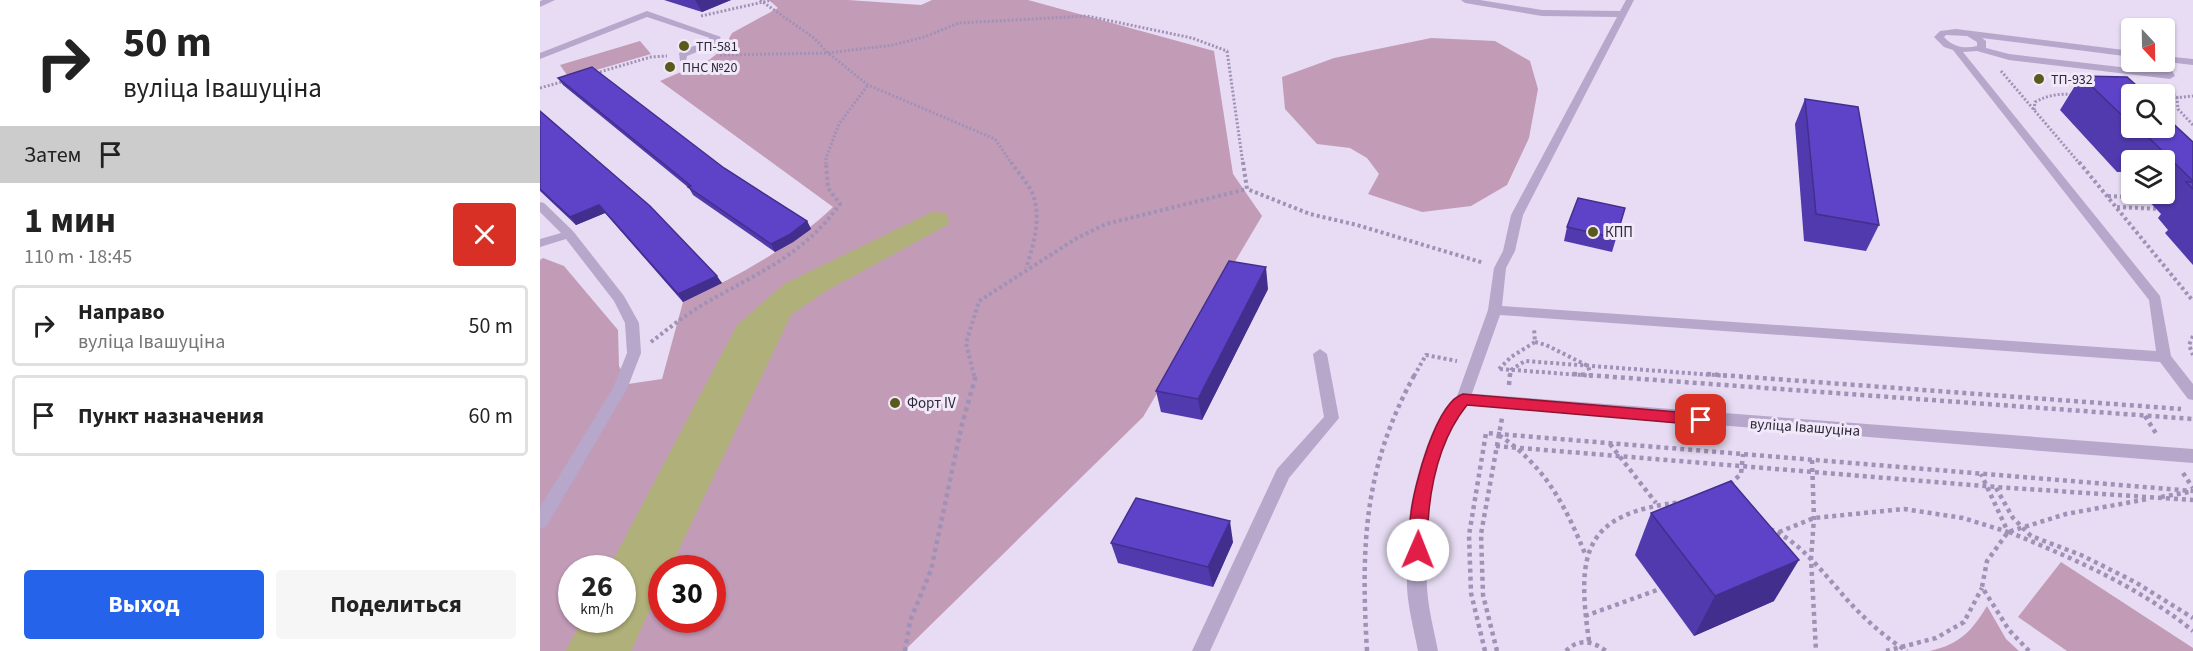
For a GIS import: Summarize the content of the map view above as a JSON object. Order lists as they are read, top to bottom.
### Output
{
  "streets": {
    "street": ["вуліца Івашуціна"]
  },
  "places": [
    "ТП-581",
    "ПНС №20",
    "ТП-932",
    "КПП",
    "Форт IV"
  ],
  "north": "bottom",
  "page": {
    "turn": ["50 m", "вуліца Івашуціна"],
    "then": "Затем",
    "heading": ["1 мин", "110 m · 18:45"],
    "list": [
      {
        "name": "Направо",
        "note": "вуліца Івашуціна",
        "value": "50 m"
      },
      {
        "name": "Пункт назначения",
        "value": "60 m"
      }
    ],
    "speed": "26 km/h",
    "limit": "30",
    "buttons": ["Выход", "Поделиться"]
  }
}
